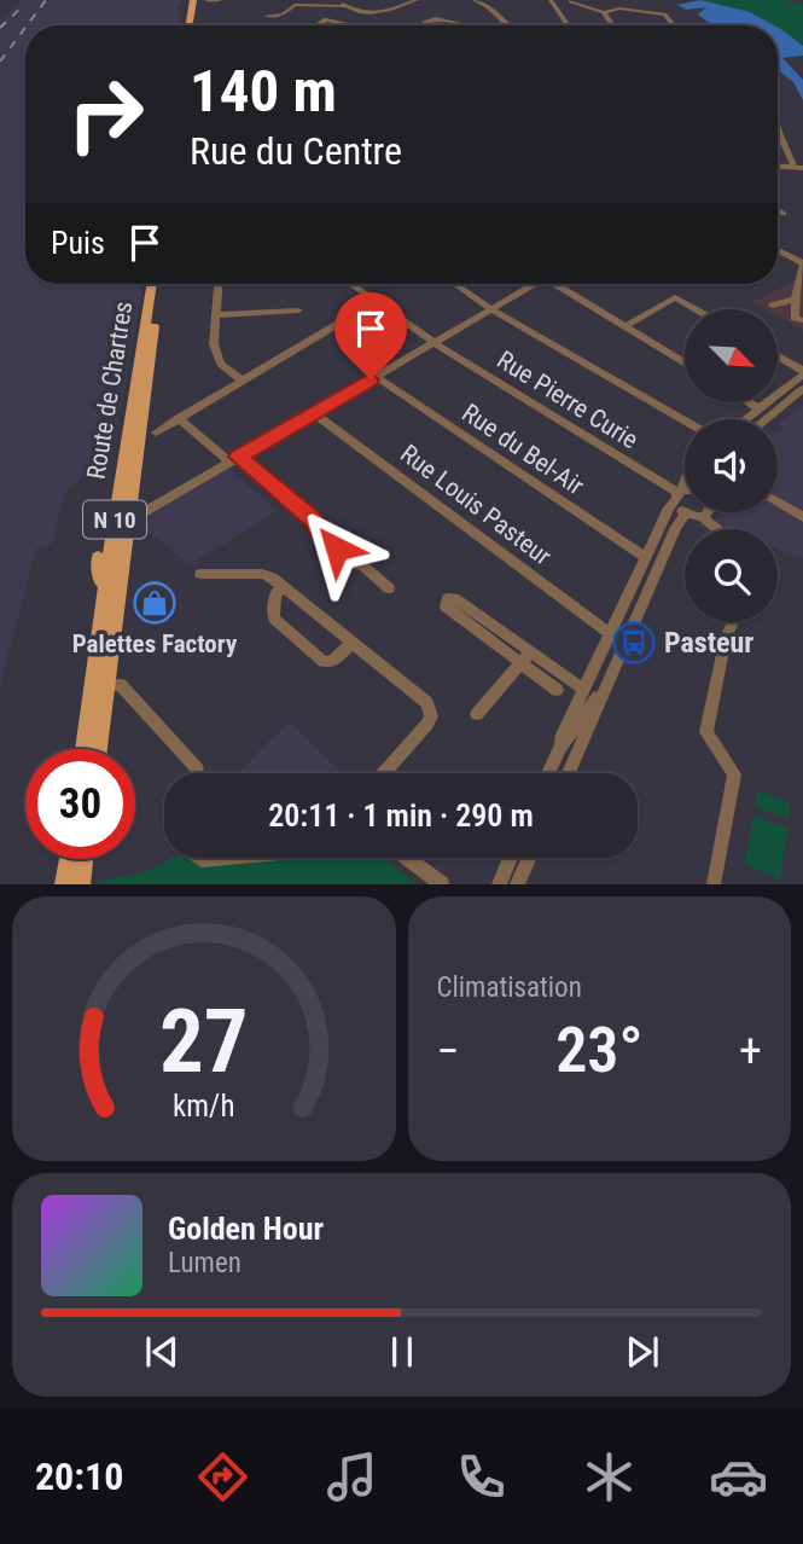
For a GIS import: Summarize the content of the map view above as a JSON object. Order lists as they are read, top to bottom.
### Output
{
  "streets": {
    "main road": ["Route de Chartres", "N 10"],
    "street": ["Rue Pierre Curie", "Rue du Bel-Air", "Rue Louis Pasteur"]
  },
  "places": {
    "shop": ["Palettes Factory"],
    "bus stop": ["Pasteur"]
  },
  "north": "bottom right",
  "page": {
    "turn": ["140 m", "Rue du Centre"],
    "then": "Puis",
    "limit": "30",
    "trip": "20:11 · 1 min · 290 m",
    "tile": "Climatisation",
    "heat": ["−", "23°", "+"],
    "song": ["Golden Hour", "Lumen"],
    "tabs": "20:10",
    "gauge": ["27", "km/h"]
  }
}
